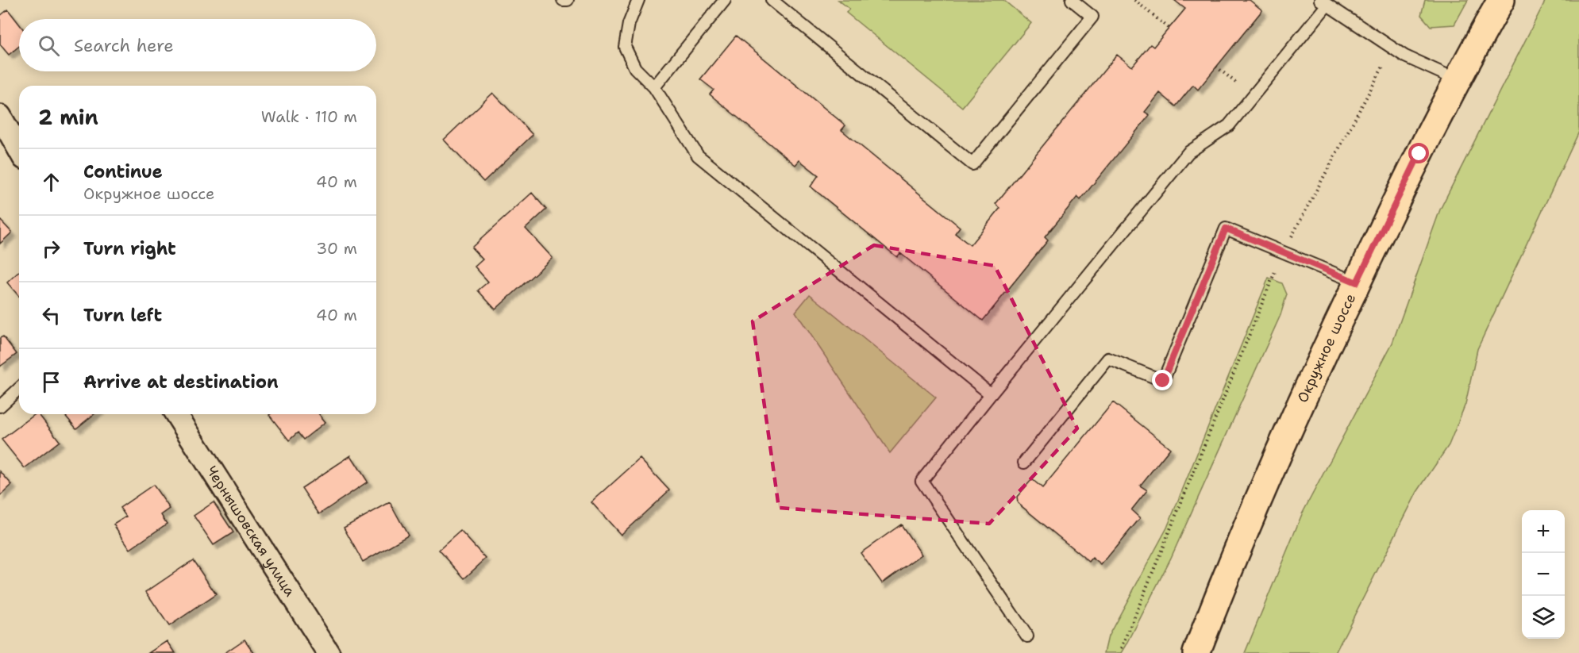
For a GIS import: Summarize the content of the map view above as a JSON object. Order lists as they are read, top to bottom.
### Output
{
  "streets": {
    "main road": ["Окружное шоссе"],
    "street": ["Чернышовская улица"]
  },
  "page": {
    "search": "Search here",
    "heading": ["2 min", "Walk · 110 m"],
    "list": [
      ["Continue", "Окружное шоссе", "40 m"],
      ["Turn right", "30 m"],
      ["Turn left", "40 m"],
      "Arrive at destination"
    ],
    "map_buttons": ["+", "−"]
  }
}
